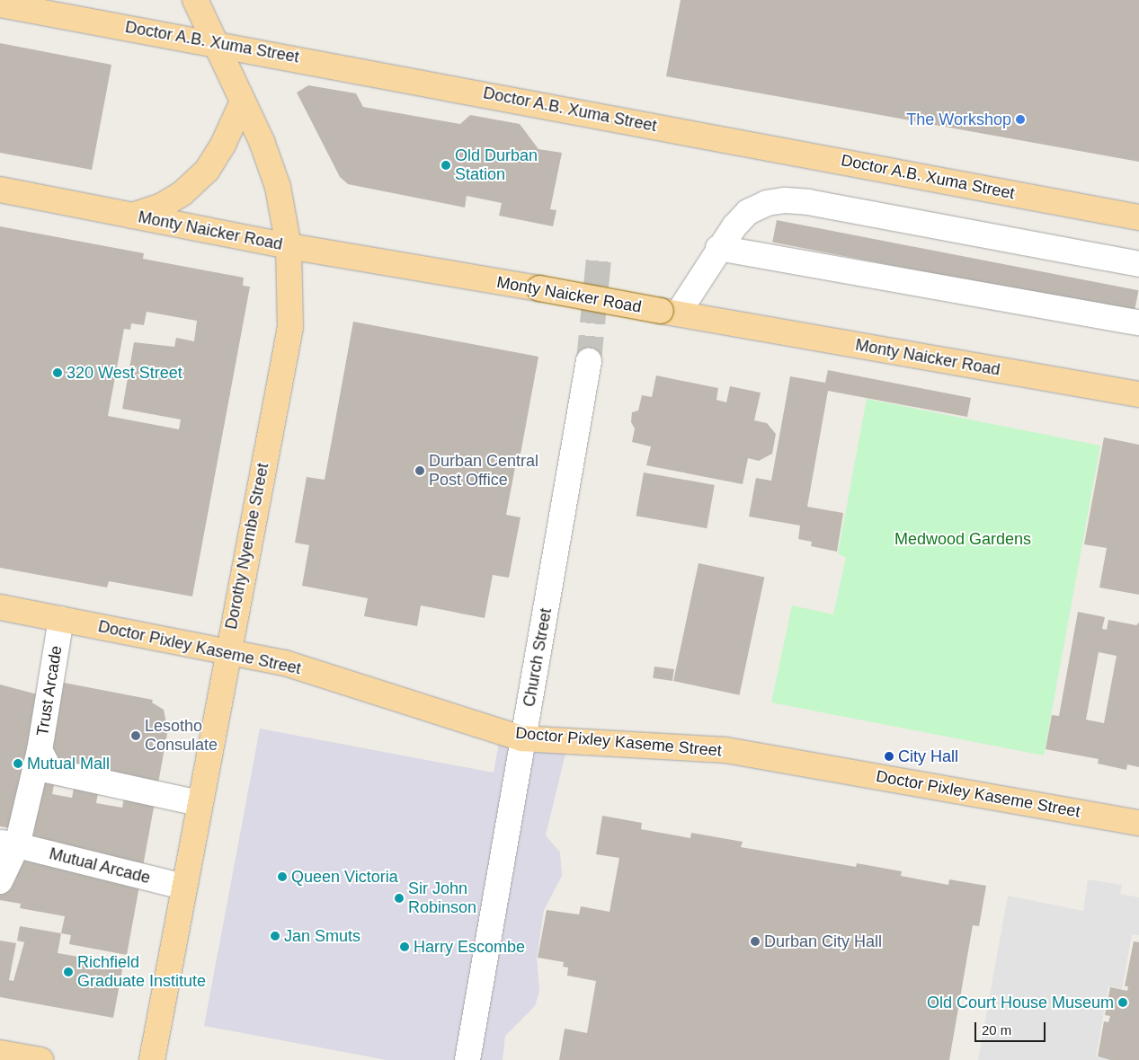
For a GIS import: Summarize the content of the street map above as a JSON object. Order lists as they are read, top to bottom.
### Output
{
  "streets": {
    "main road": [
      "Doctor A.B. Xuma Street",
      "Monty Naicker Road",
      "Dorothy Nyembe Street",
      "Doctor Pixley Kaseme Street"
    ],
    "street": ["Church Street", "Trust Arcade", "Mutual Arcade"]
  },
  "crossings": [
    ["Doctor A.B. Xuma Street", "Dorothy Nyembe Street"],
    ["Monty Naicker Road", "Dorothy Nyembe Street"],
    ["Dorothy Nyembe Street", "Doctor Pixley Kaseme Street"],
    ["Dorothy Nyembe Street", "Trust Arcade"],
    ["Dorothy Nyembe Street", "Mutual Arcade"],
    ["Doctor Pixley Kaseme Street", "Church Street"],
    ["Doctor Pixley Kaseme Street", "Trust Arcade"]
  ],
  "parks": ["Medwood Gardens"],
  "places": [
    "The Workshop",
    "Old Durban Station",
    "320 West Street",
    "Durban Central Post Office",
    "Lesotho Consulate",
    "City Hall",
    "Mutual Mall",
    "Queen Victoria",
    "Sir John Robinson",
    "Jan Smuts",
    "Durban City Hall",
    "Harry Escombe",
    "Richfield Graduate Institute",
    "Old Court House Museum"
  ],
  "scale_bar": "20 m"
}
